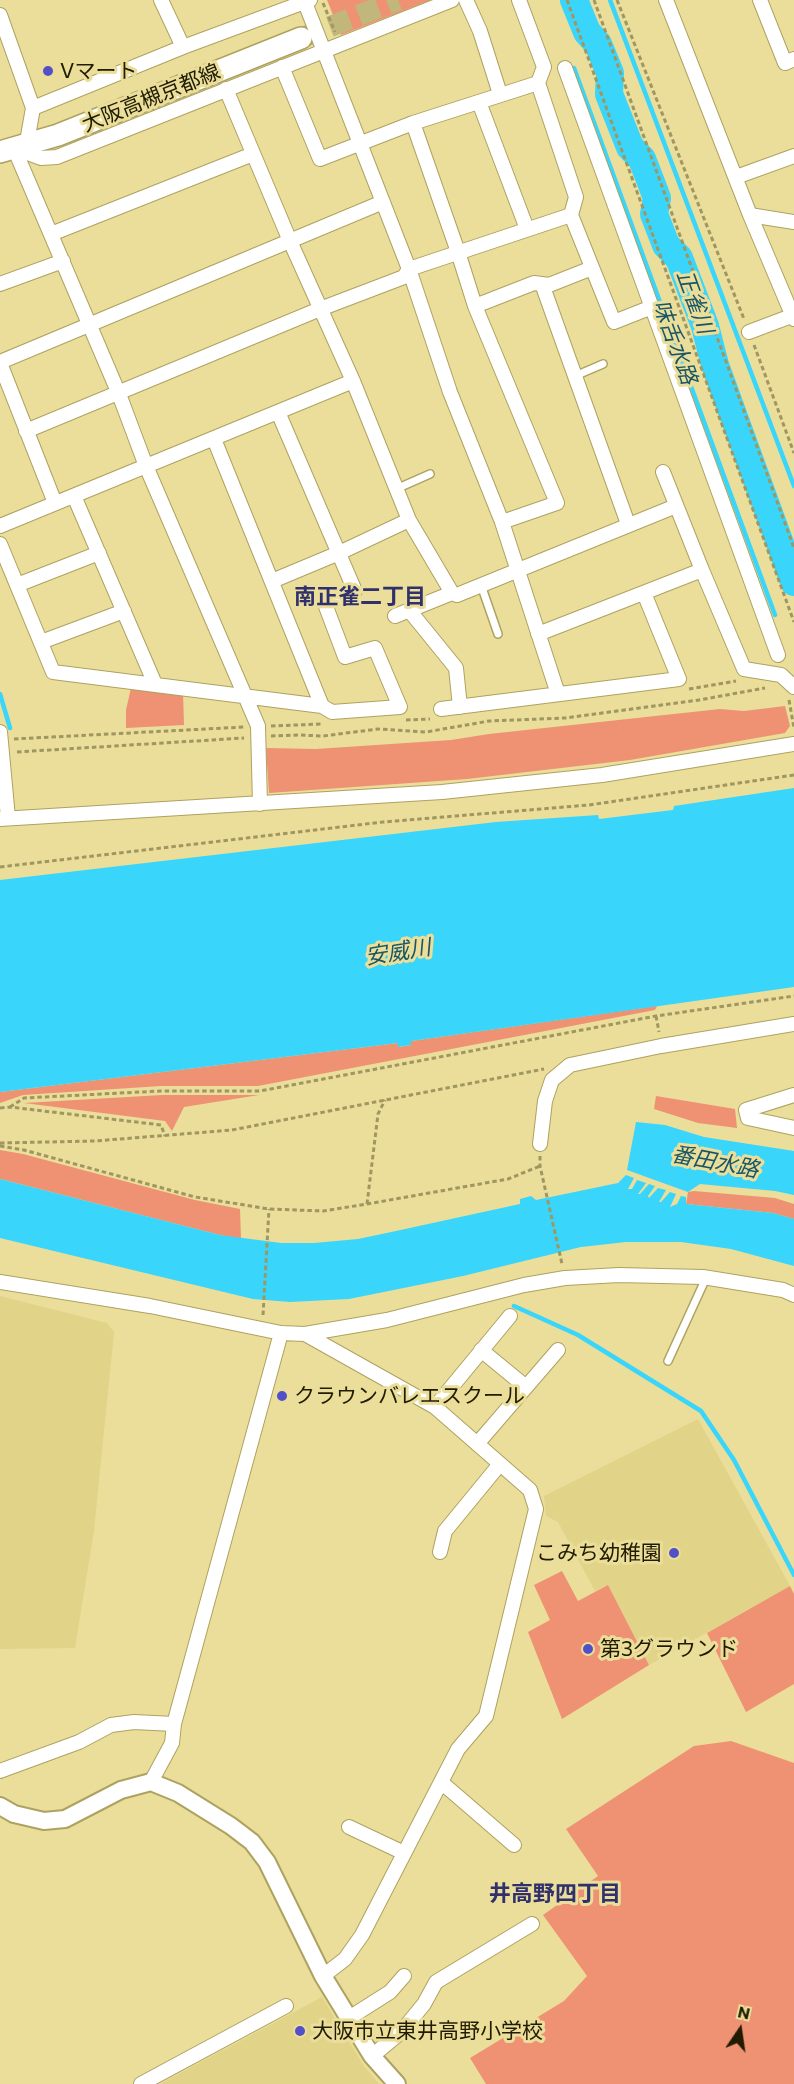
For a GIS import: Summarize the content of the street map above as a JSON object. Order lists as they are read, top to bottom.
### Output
{
  "streets": {
    "main road": ["大阪高槻京都線"]
  },
  "districts": ["南正雀二丁目", "井高野四丁目"],
  "water": [
    "正雀川",
    "味舌水路",
    "安威川",
    "番田水路"
  ],
  "places": [
    "Vマート",
    "クラウンバレエスクール",
    "こみち幼稚園",
    "第3グラウンド",
    "大阪市立東井高野小学校"
  ],
  "north": "top"
}
